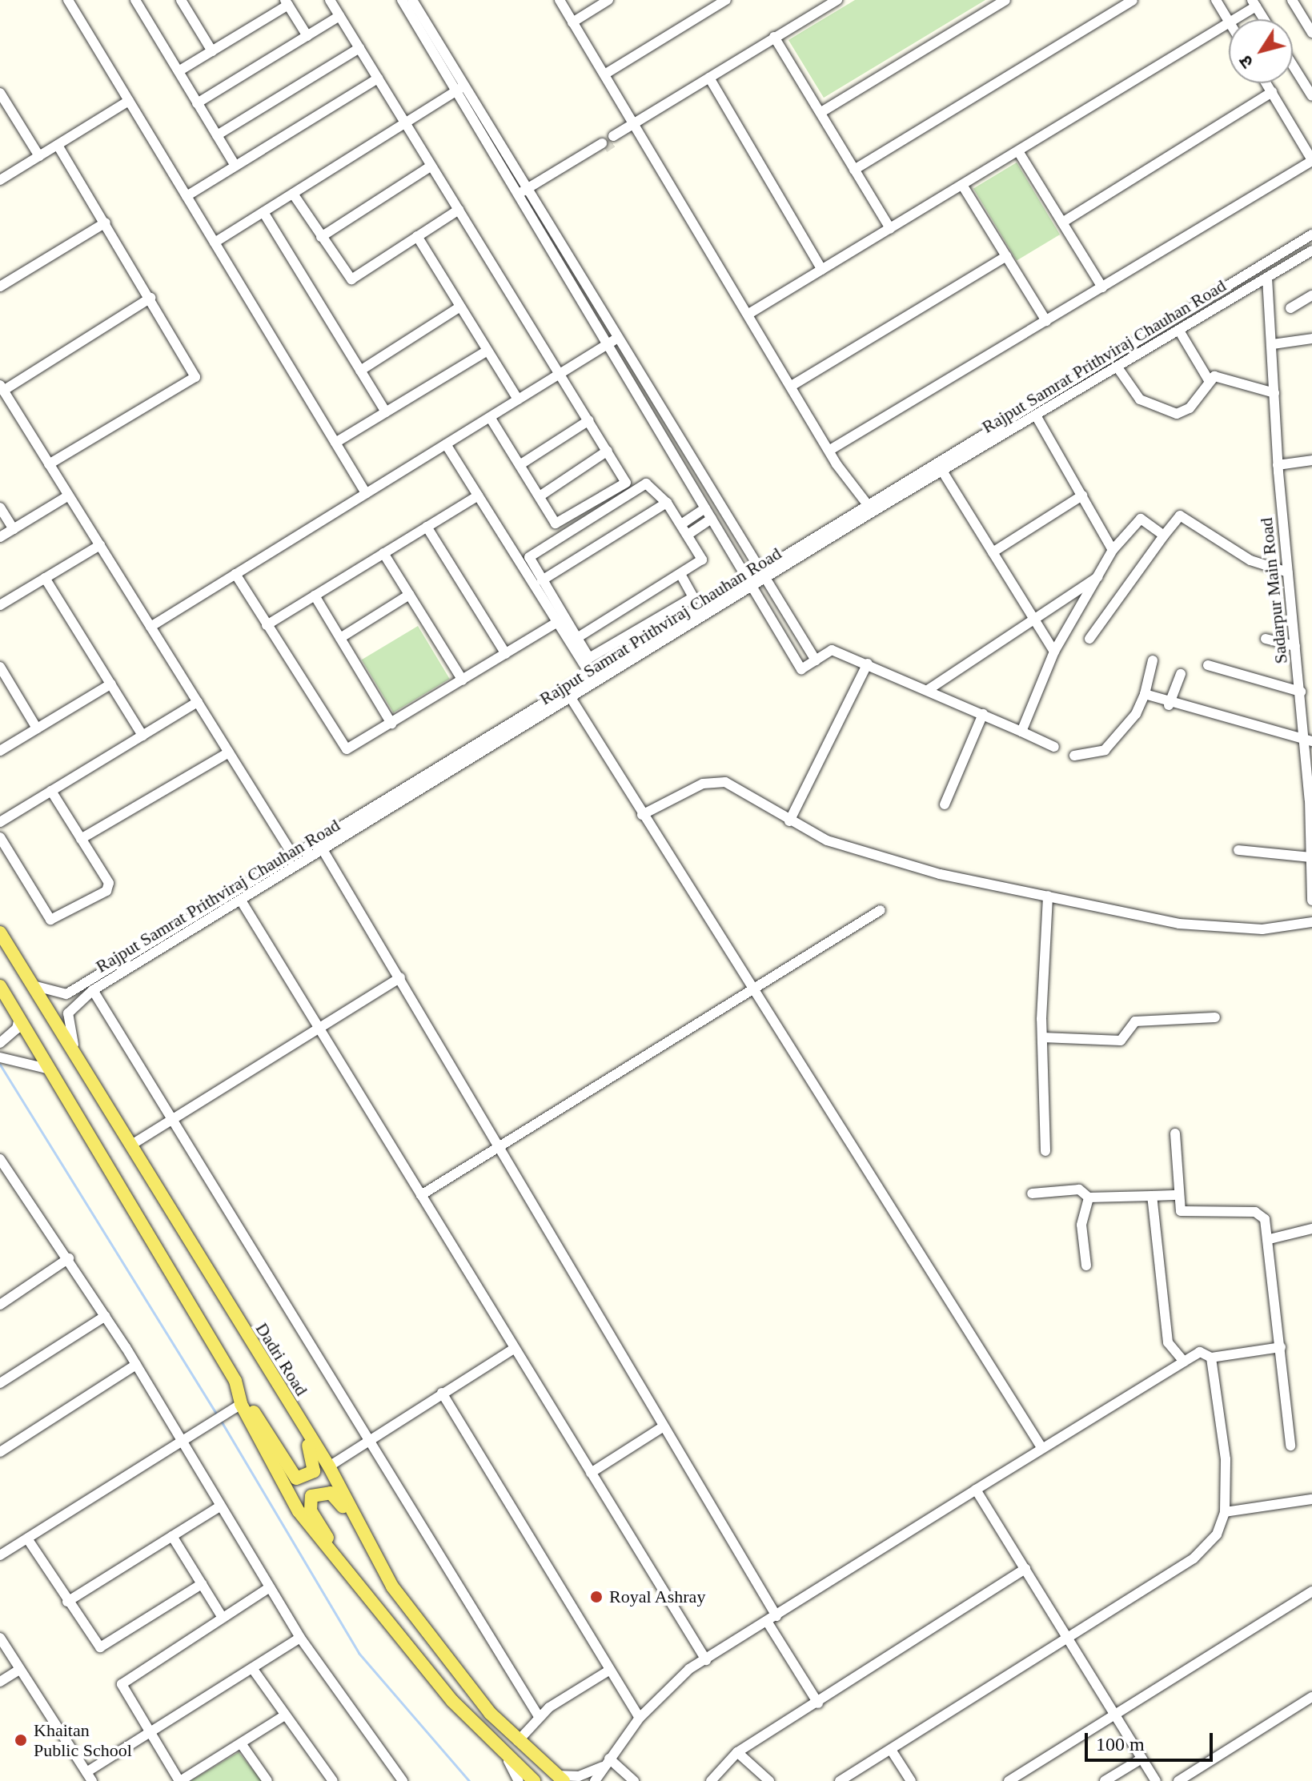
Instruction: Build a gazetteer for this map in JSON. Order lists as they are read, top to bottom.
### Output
{
  "streets": {
    "main road": ["Dadri Road"],
    "street": ["Rajput Samrat Prithviraj Chauhan Road", "Sadarpur Main Road"]
  },
  "crossings": [
    ["Rajput Samrat Prithviraj Chauhan Road", "Sadarpur Main Road"],
    ["Rajput Samrat Prithviraj Chauhan Road", "Dadri Road"]
  ],
  "places": ["Royal Ashray", "Khaitan Public School"],
  "scale_bar": "100 m",
  "north": "bottom left"
}
